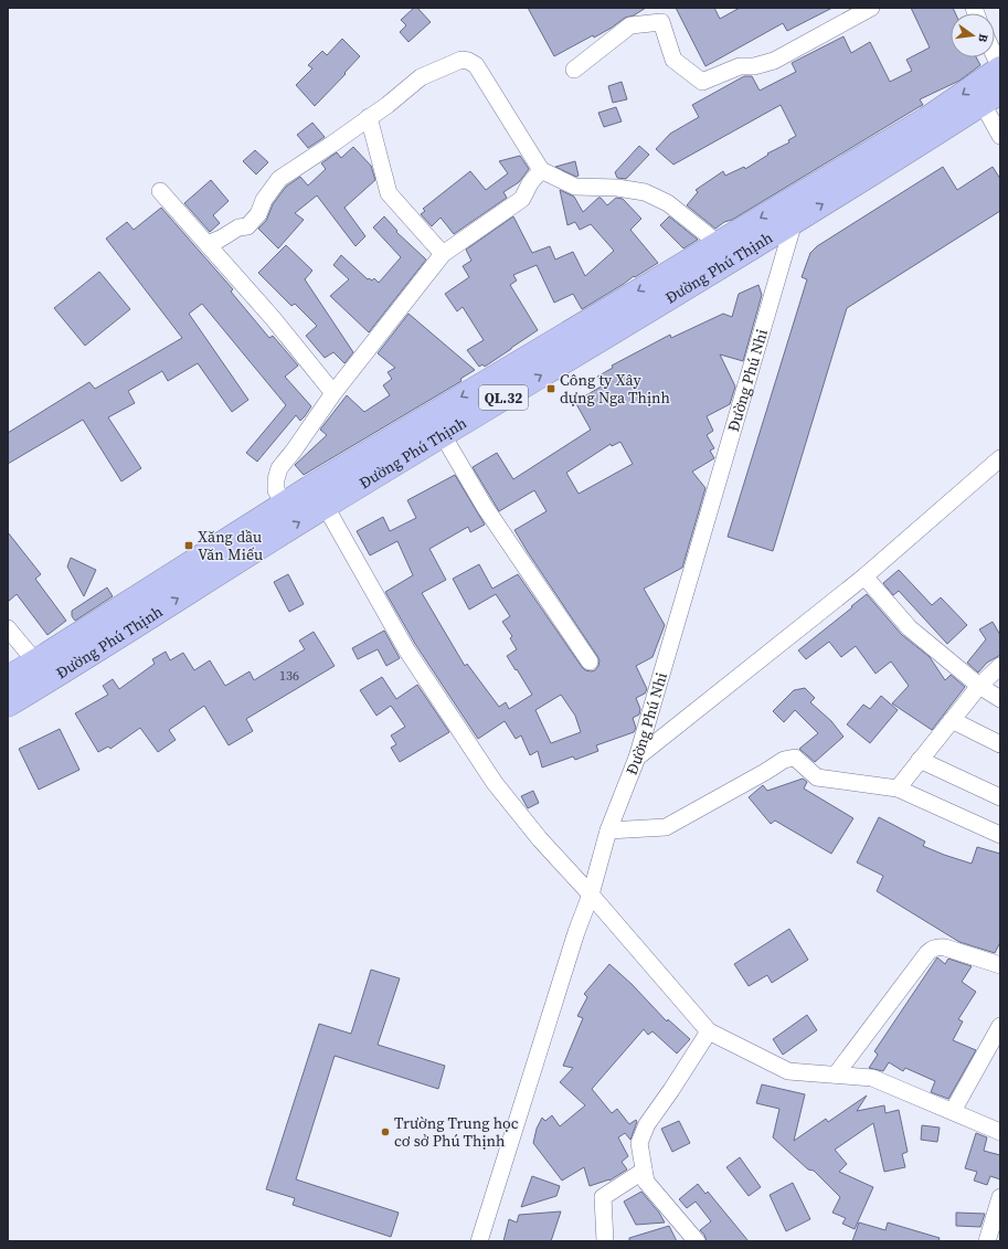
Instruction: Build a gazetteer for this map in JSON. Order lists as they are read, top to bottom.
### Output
{
  "streets": {
    "highway": ["Đường Phú Thịnh", "QL.32"],
    "street": ["Đường Phú Nhi"]
  },
  "crossings": [
    ["Đường Phú Thịnh", "Đường Phú Nhi"]
  ],
  "places": {
    "transit": ["Công ty Xây dựng Nga Thịnh", "Xăng dầu Văn Miếu"],
    "other": ["Trường Trung học cơ sở Phú Thịnh"]
  },
  "house_numbers": ["136"],
  "north": "right"
}
